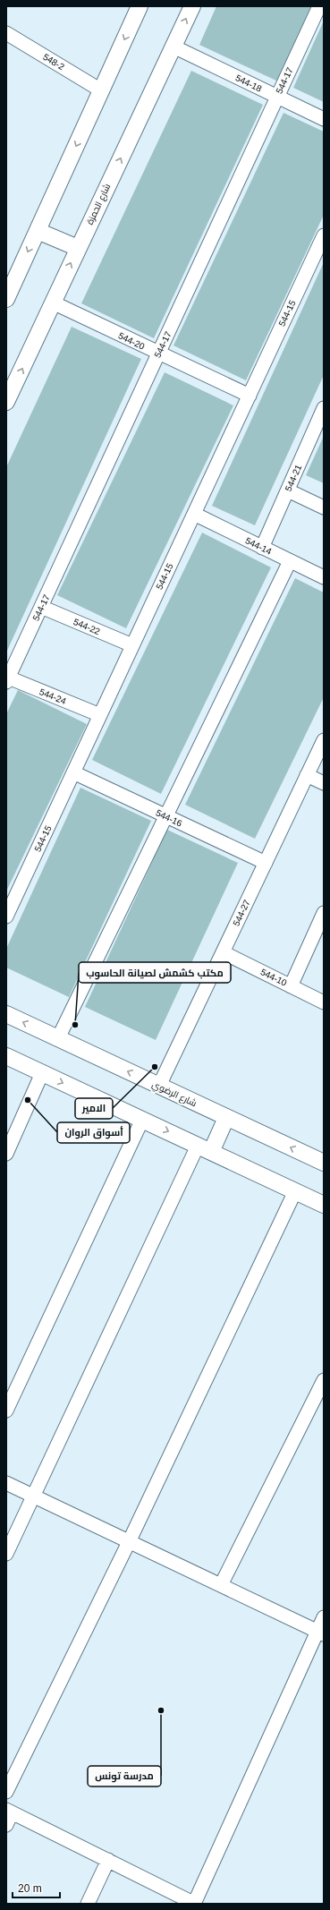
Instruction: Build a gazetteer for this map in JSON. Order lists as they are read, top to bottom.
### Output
{
  "streets": {
    "street": [
      "548-2",
      "544-17",
      "544-18",
      "شارع الحمزة",
      "544-15",
      "544-20",
      "544-21",
      "544-14",
      "544-22",
      "544-24",
      "544-16",
      "544-27",
      "544-10",
      "شارع الرضوي"
    ]
  },
  "crossings": [
    ["544-17", "544-18"],
    ["544-17", "544-20"],
    ["544-17", "544-22"],
    ["544-17", "544-24"],
    ["544-18", "شارع الحمزة"],
    ["شارع الحمزة", "544-20"],
    ["544-15", "544-20"],
    ["544-15", "544-14"],
    ["544-15", "544-22"],
    ["544-15", "544-24"],
    ["544-15", "544-16"],
    ["544-21", "544-14"],
    ["544-16", "544-27"],
    ["544-27", "544-10"],
    ["544-27", "شارع الرضوي"]
  ],
  "places": [
    "مكتب كشمش لصيانة الحاسوب",
    "الامير",
    "أسواق الروان",
    "مدرسة تونس"
  ],
  "scale_bar": "20 m"
}
